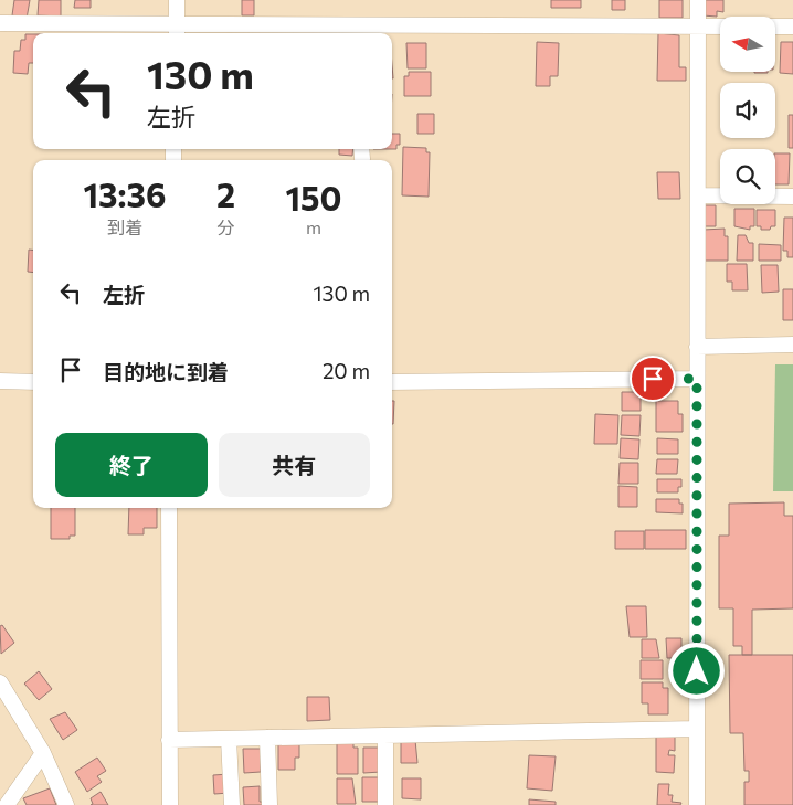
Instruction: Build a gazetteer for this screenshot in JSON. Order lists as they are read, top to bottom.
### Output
{
  "north": "left",
  "page": {
    "turn": ["130 m", "左折"],
    "eta": [
      "13:36",
      "到着",
      "2",
      "分",
      "150",
      "m"
    ],
    "list": [
      {
        "name": "左折",
        "value": "130 m"
      },
      {
        "name": "目的地に到着",
        "value": "20 m"
      }
    ],
    "buttons": ["終了", "共有"]
  }
}
